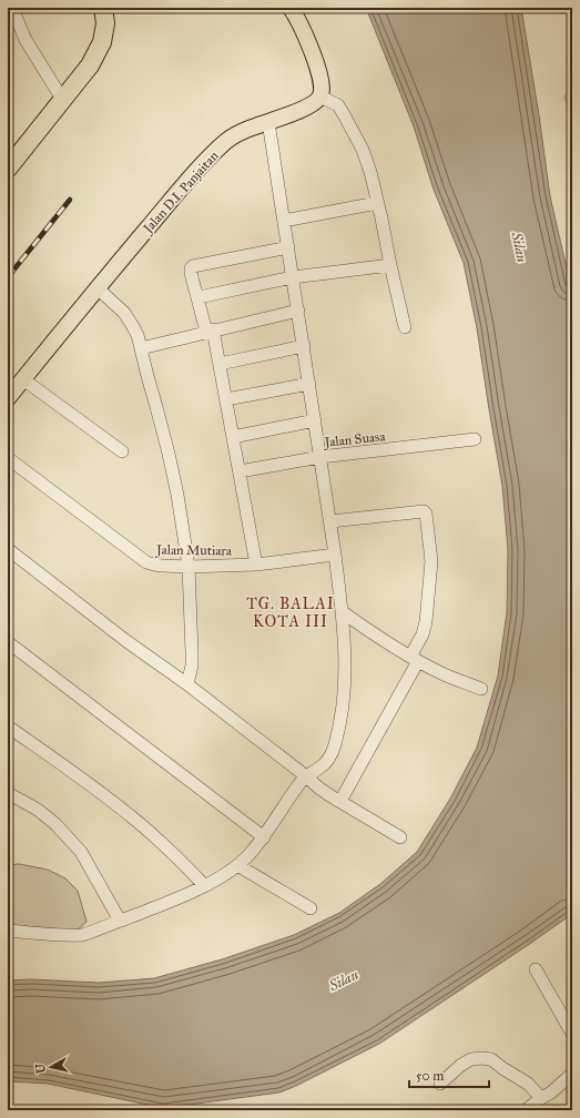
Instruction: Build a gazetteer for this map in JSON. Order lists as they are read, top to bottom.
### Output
{
  "streets": {
    "main road": ["Jalan D.I. Panjaitan"],
    "street": ["Jalan Suasa", "Jalan Mutiara"]
  },
  "districts": ["TG. BALAI KOTA III"],
  "water": ["Silau"],
  "scale_bar": "50 m",
  "north": "left"
}
